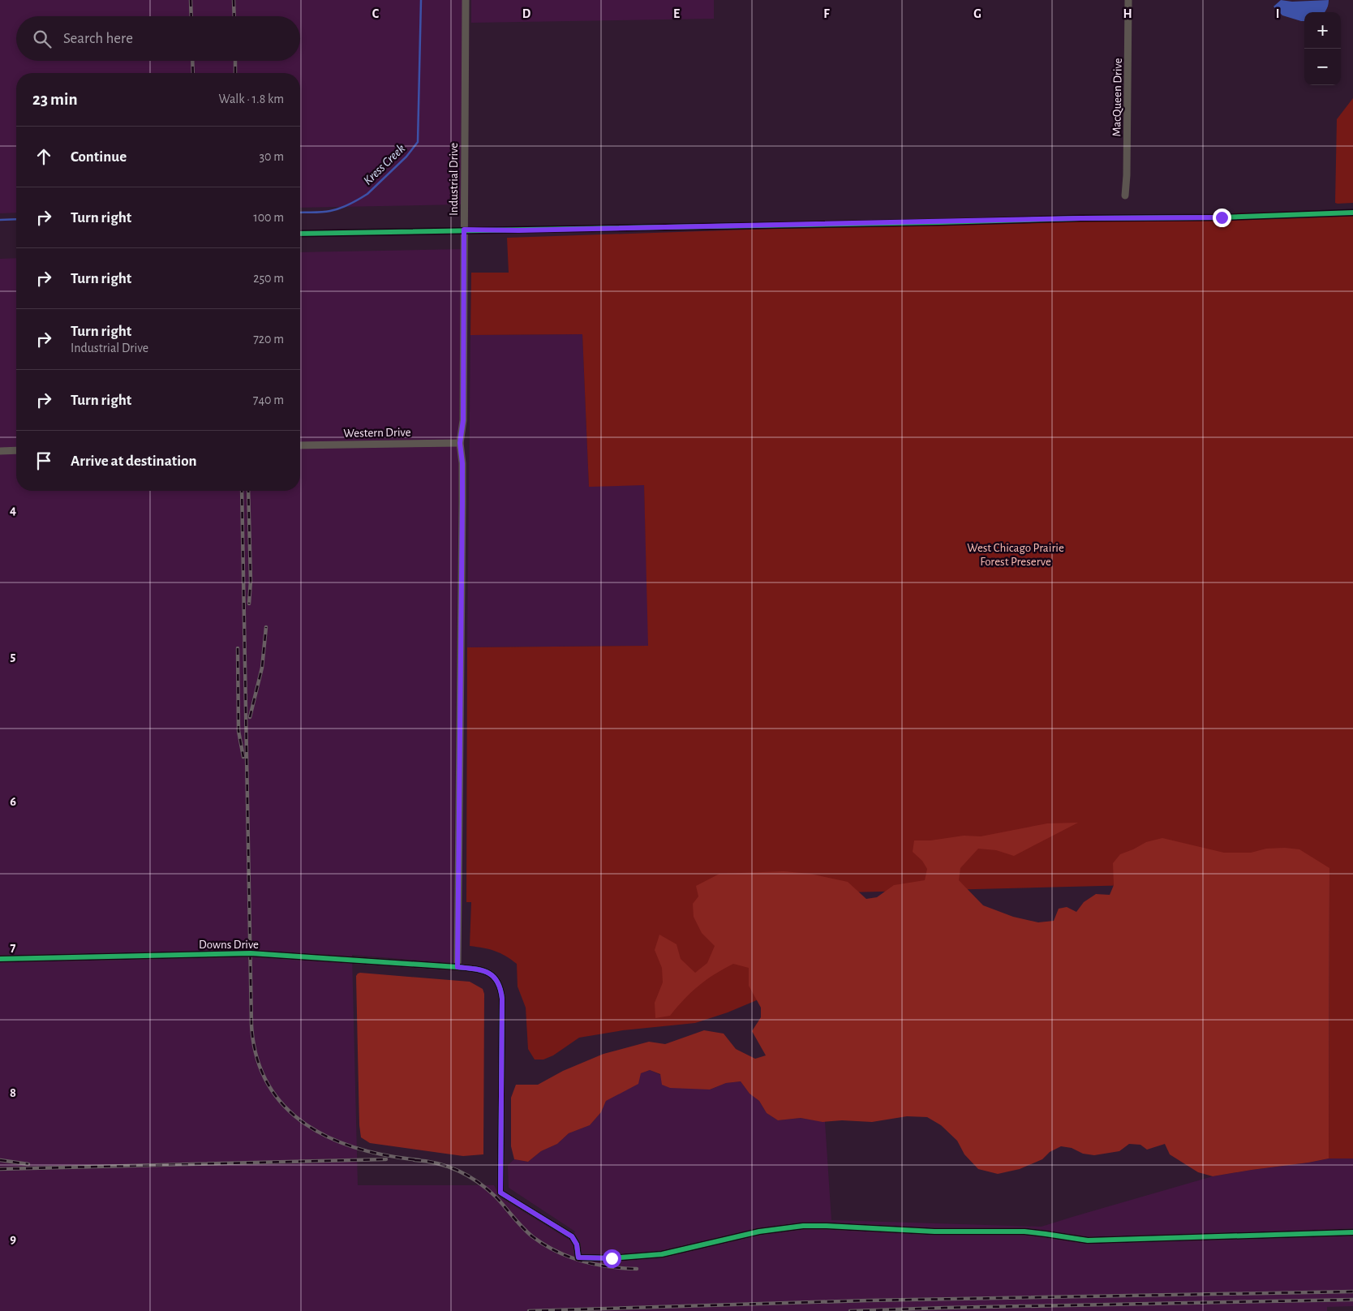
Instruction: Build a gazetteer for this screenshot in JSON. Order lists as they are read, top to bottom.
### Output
{
  "streets": {
    "street": [
      "MacQueen Drive",
      "Industrial Drive",
      "Western Drive",
      "Downs Drive"
    ]
  },
  "crossings": [
    ["Industrial Drive", "Western Drive"],
    ["Industrial Drive", "Downs Drive"]
  ],
  "water": ["Kress Creek"],
  "parks": ["West Chicago Prairie Forest Preserve"],
  "page": {
    "map_buttons": ["+", "−"],
    "search": "Search here",
    "heading": ["23 min", "Walk · 1.8 km"],
    "list": [
      ["Continue", "30 m"],
      ["Turn right", "100 m"],
      ["Turn right", "250 m"],
      ["Turn right", "Industrial Drive", "720 m"],
      ["Turn right", "740 m"],
      "Arrive at destination"
    ]
  },
  "grid": {
    "columns": [
      "C",
      "D",
      "E",
      "F",
      "G",
      "H",
      "I"
    ],
    "rows": [
      "4",
      "5",
      "6",
      "7",
      "8",
      "9"
    ]
  }
}
